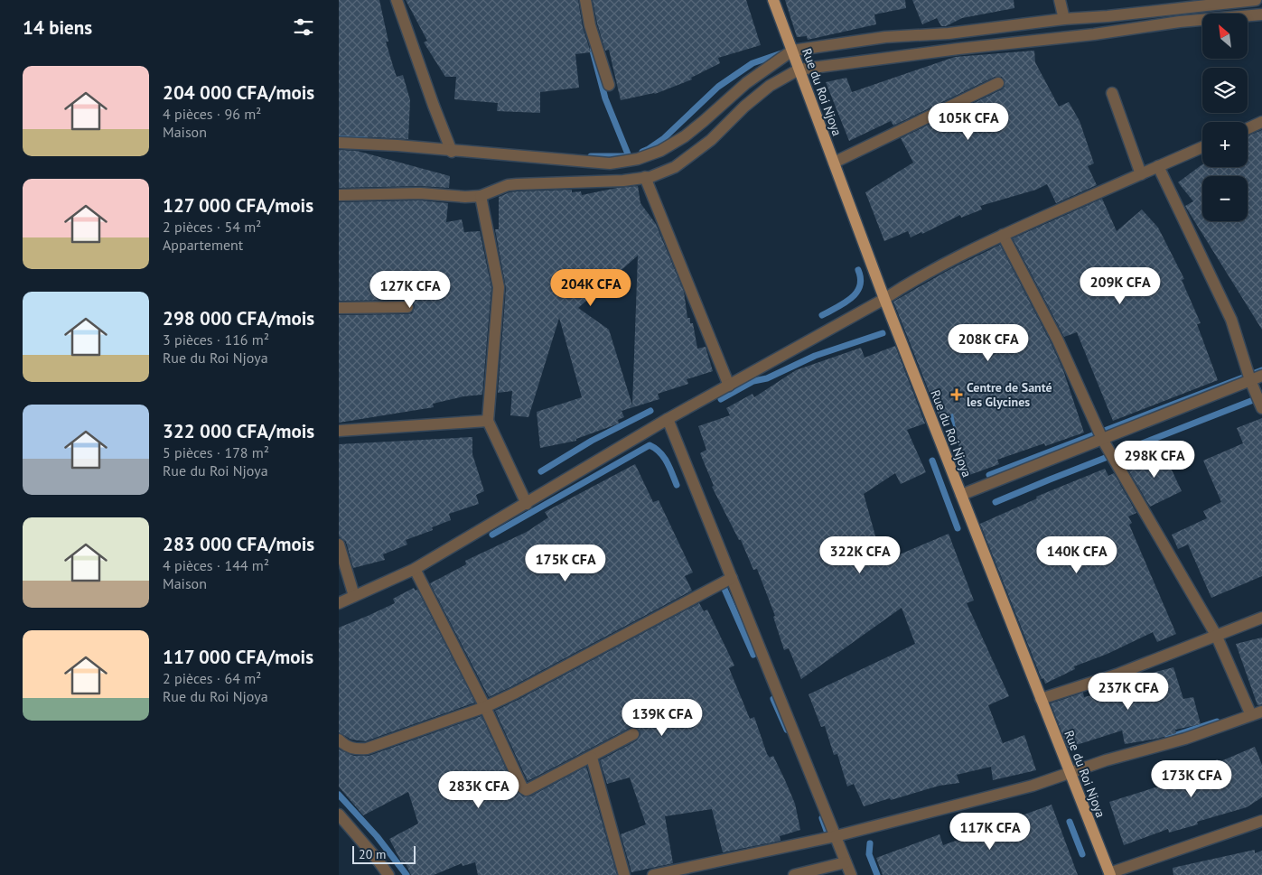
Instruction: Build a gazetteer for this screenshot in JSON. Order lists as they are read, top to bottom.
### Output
{
  "streets": {
    "main road": ["Rue du Roi Njoya"]
  },
  "places": {
    "health": ["Centre de Santé les Glycines"]
  },
  "scale_bar": "20 m",
  "north": "top left",
  "page": {
    "heading": "14 biens",
    "map_buttons": ["+", "−"],
    "list": [
      {
        "name": "204 000 CFA/mois",
        "note": "4 pièces · 96 m² · Maison"
      },
      {
        "name": "127 000 CFA/mois",
        "note": "2 pièces · 54 m² · Appartement"
      },
      {
        "name": "298 000 CFA/mois",
        "note": "3 pièces · 116 m² · Rue du Roi Njoya"
      },
      {
        "name": "322 000 CFA/mois",
        "note": "5 pièces · 178 m² · Rue du Roi Njoya"
      },
      {
        "name": "283 000 CFA/mois",
        "note": "4 pièces · 144 m² · Maison"
      },
      {
        "name": "117 000 CFA/mois",
        "note": "2 pièces · 64 m² · Rue du Roi Njoya"
      }
    ],
    "price": [
      "105K CFA",
      "209K CFA",
      "204K CFA",
      "127K CFA",
      "208K CFA",
      "298K CFA",
      "322K CFA",
      "140K CFA",
      "175K CFA",
      "237K CFA",
      "139K CFA",
      "173K CFA",
      "283K CFA",
      "117K CFA"
    ],
    "scale": "20 m"
  }
}
